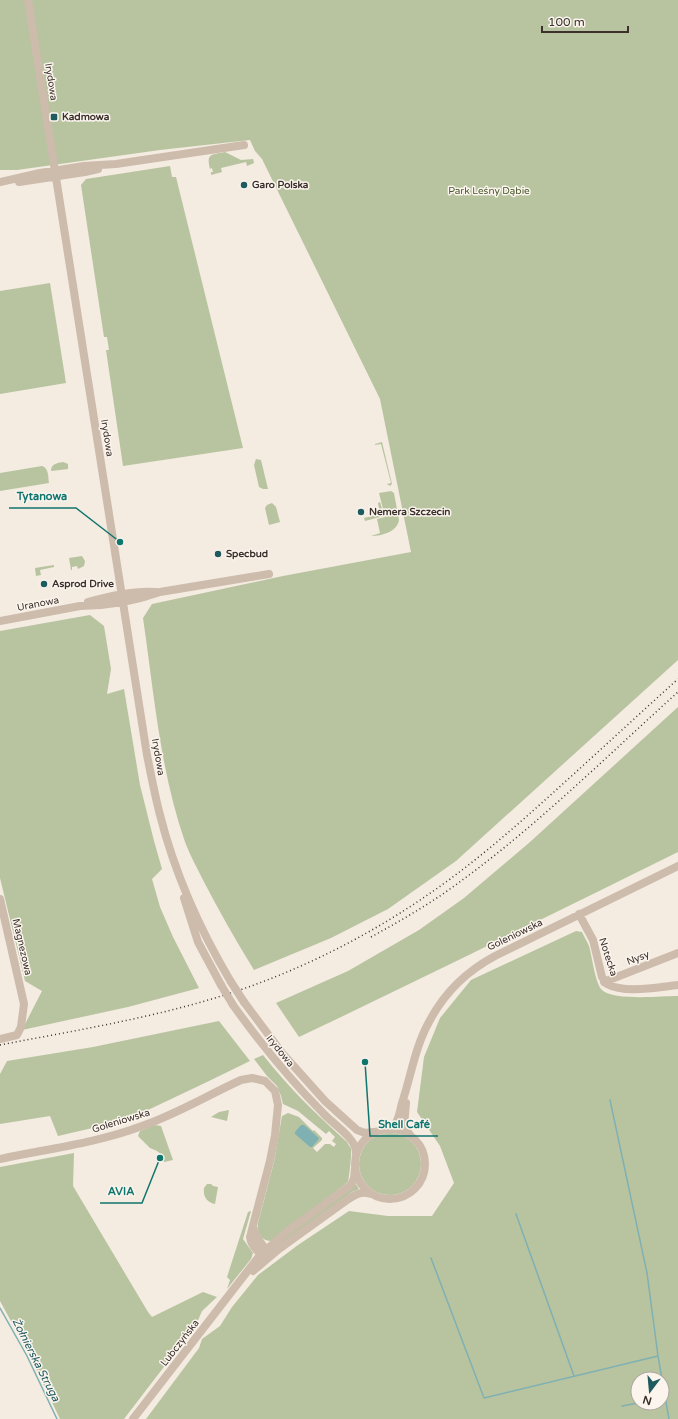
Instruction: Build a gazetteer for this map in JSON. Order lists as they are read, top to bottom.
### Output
{
  "streets": {
    "street": [
      "Irydowa",
      "Uranowa",
      "Goleniowska",
      "Magnezowa",
      "Notecka",
      "Nysy",
      "Lubczyńska"
    ]
  },
  "crossings": [
    ["Irydowa", "Uranowa"],
    ["Irydowa", "Goleniowska"],
    ["Irydowa", "Lubczyńska"],
    ["Goleniowska", "Notecka"],
    ["Goleniowska", "Lubczyńska"],
    ["Notecka", "Nysy"]
  ],
  "water": ["Żołnierska Struga"],
  "parks": ["Park Leśny Dąbie"],
  "places": {
    "transit": ["Kadmowa"],
    "other": [
      "Garo Polska",
      "Nemera Szczecin",
      "Tytanowa",
      "Specbud",
      "Asprod Drive",
      "Shell Café",
      "AVIA"
    ]
  },
  "scale_bar": "100 m",
  "north": "bottom"
}
